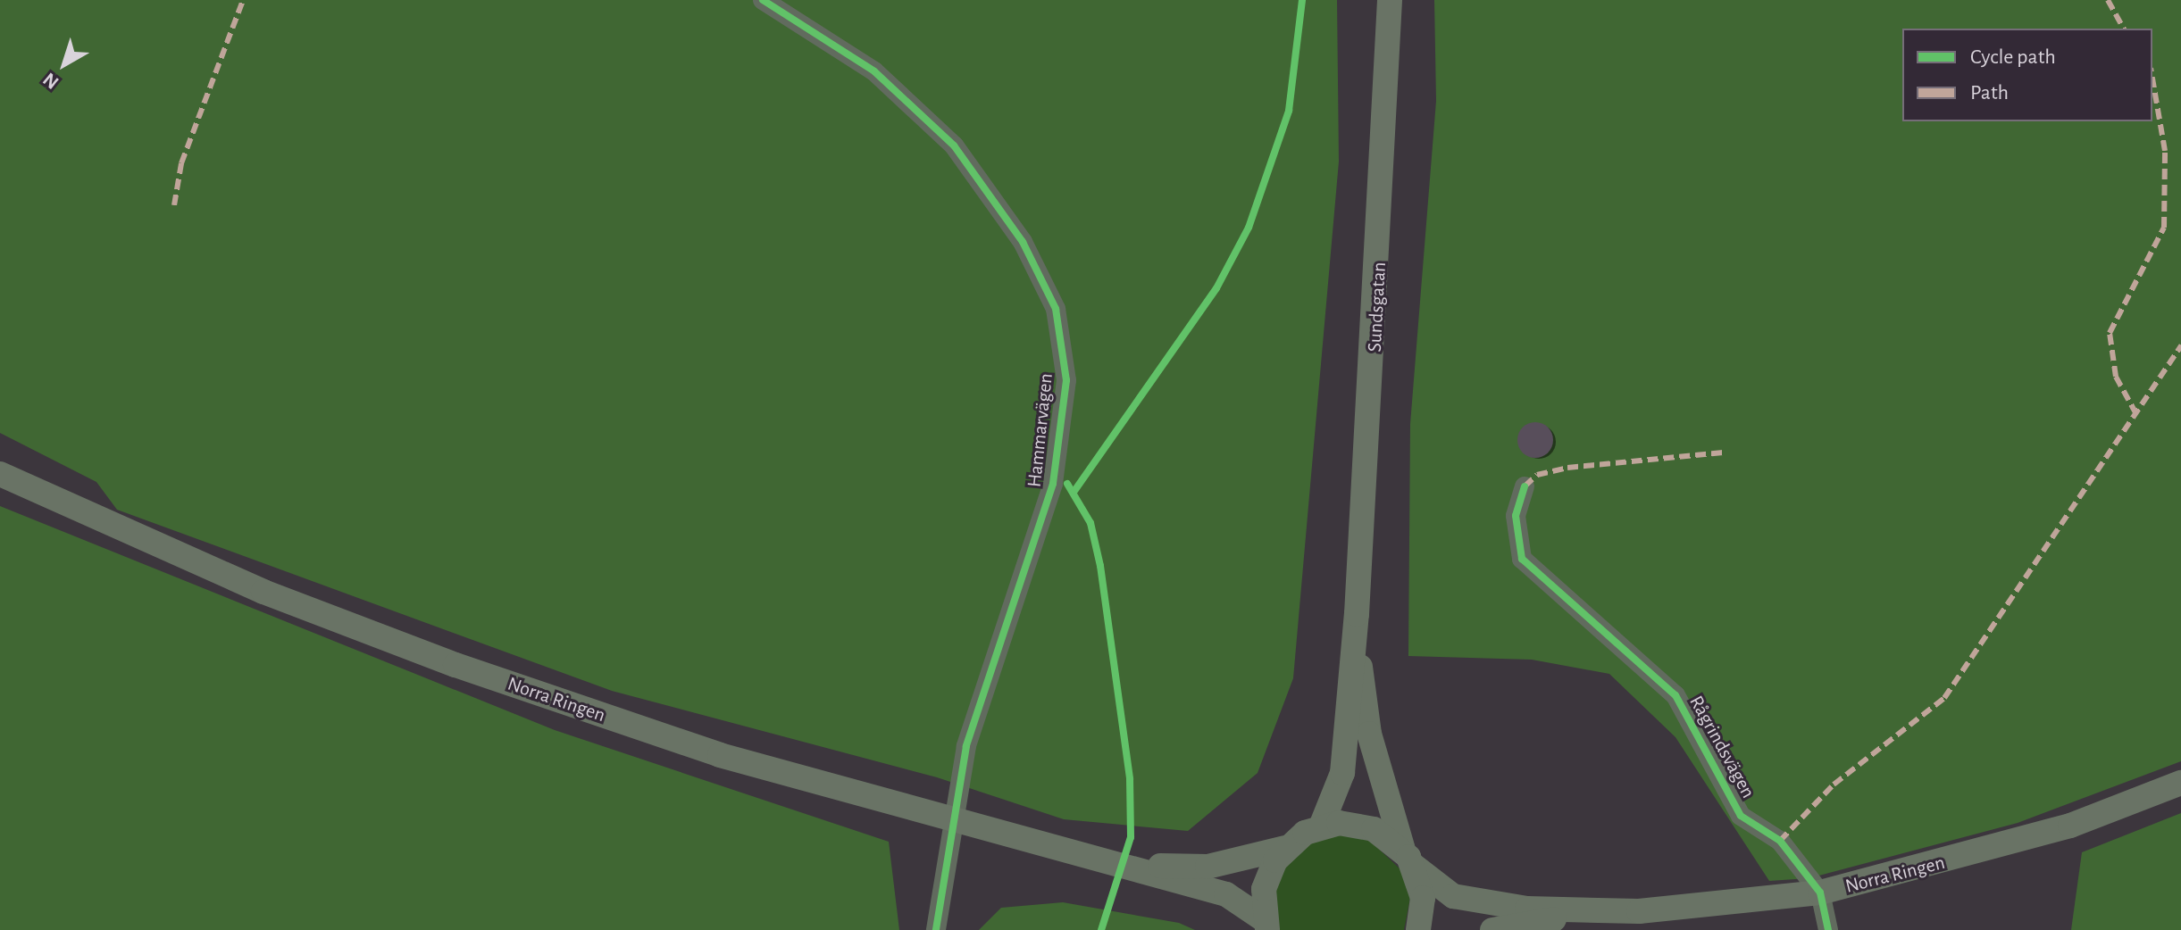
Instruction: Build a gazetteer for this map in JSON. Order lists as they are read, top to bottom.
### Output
{
  "streets": {
    "main road": ["Sundsgatan", "Norra Ringen"],
    "street": ["Hammarvägen", "Rågrindsvägen"]
  },
  "crossings": [
    ["Sundsgatan", "Norra Ringen"],
    ["Hammarvägen", "Norra Ringen"],
    ["Norra Ringen", "Rågrindsvägen"]
  ],
  "legend": ["Cycle path", "Path"],
  "north": "bottom left"
}
